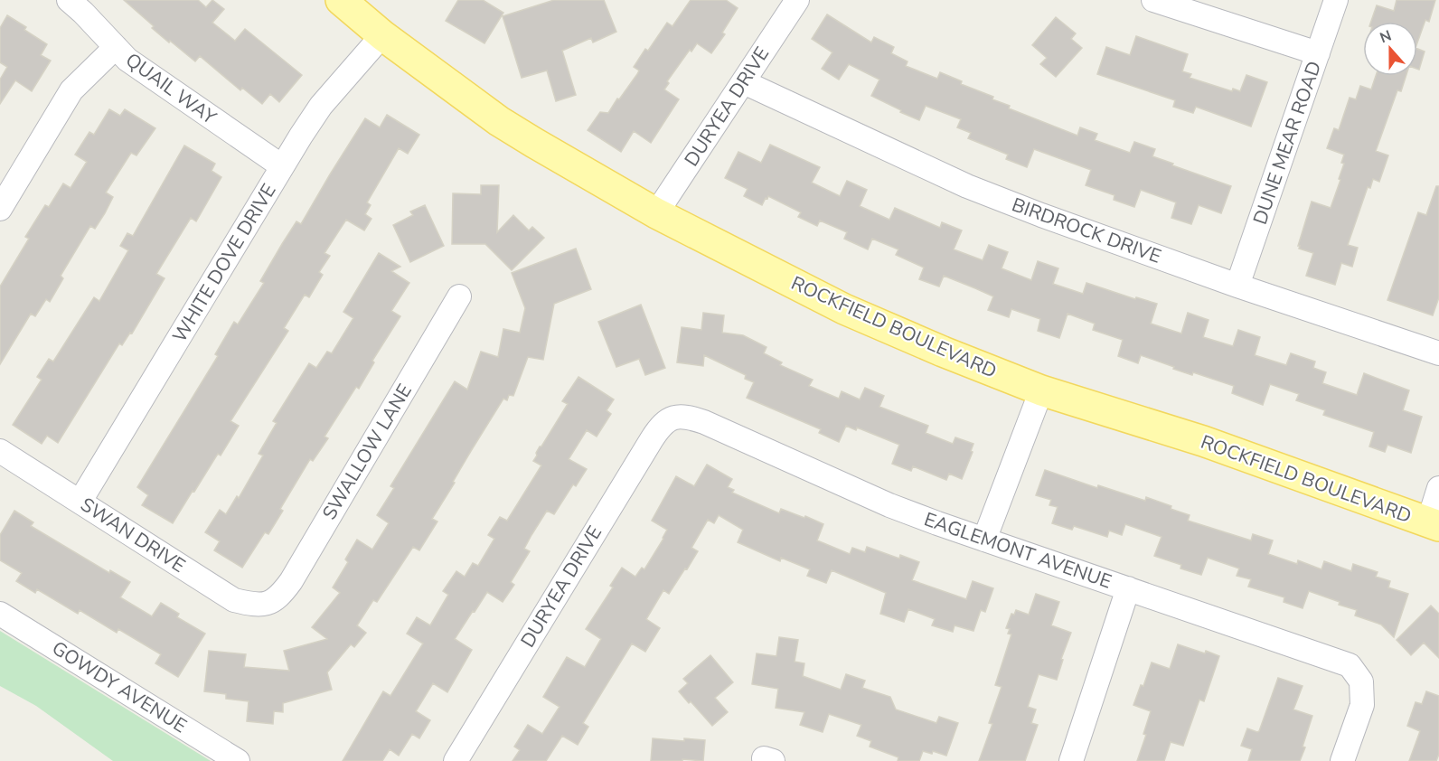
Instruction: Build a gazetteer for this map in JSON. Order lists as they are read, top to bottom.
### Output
{
  "streets": {
    "main road": ["ROCKFIELD BOULEVARD"],
    "street": [
      "QUAIL WAY",
      "DURYEA DRIVE",
      "DUNE MEAR ROAD",
      "BIRDROCK DRIVE",
      "WHITE DOVE DRIVE",
      "SWALLOW LANE",
      "SWAN DRIVE",
      "EAGLEMONT AVENUE",
      "GOWDY AVENUE"
    ]
  },
  "crossings": [
    ["QUAIL WAY", "WHITE DOVE DRIVE"],
    ["DURYEA DRIVE", "BIRDROCK DRIVE"],
    ["DURYEA DRIVE", "ROCKFIELD BOULEVARD"],
    ["DURYEA DRIVE", "EAGLEMONT AVENUE"],
    ["DUNE MEAR ROAD", "BIRDROCK DRIVE"],
    ["WHITE DOVE DRIVE", "ROCKFIELD BOULEVARD"],
    ["WHITE DOVE DRIVE", "SWAN DRIVE"],
    ["SWALLOW LANE", "SWAN DRIVE"]
  ],
  "north": "top"
}
